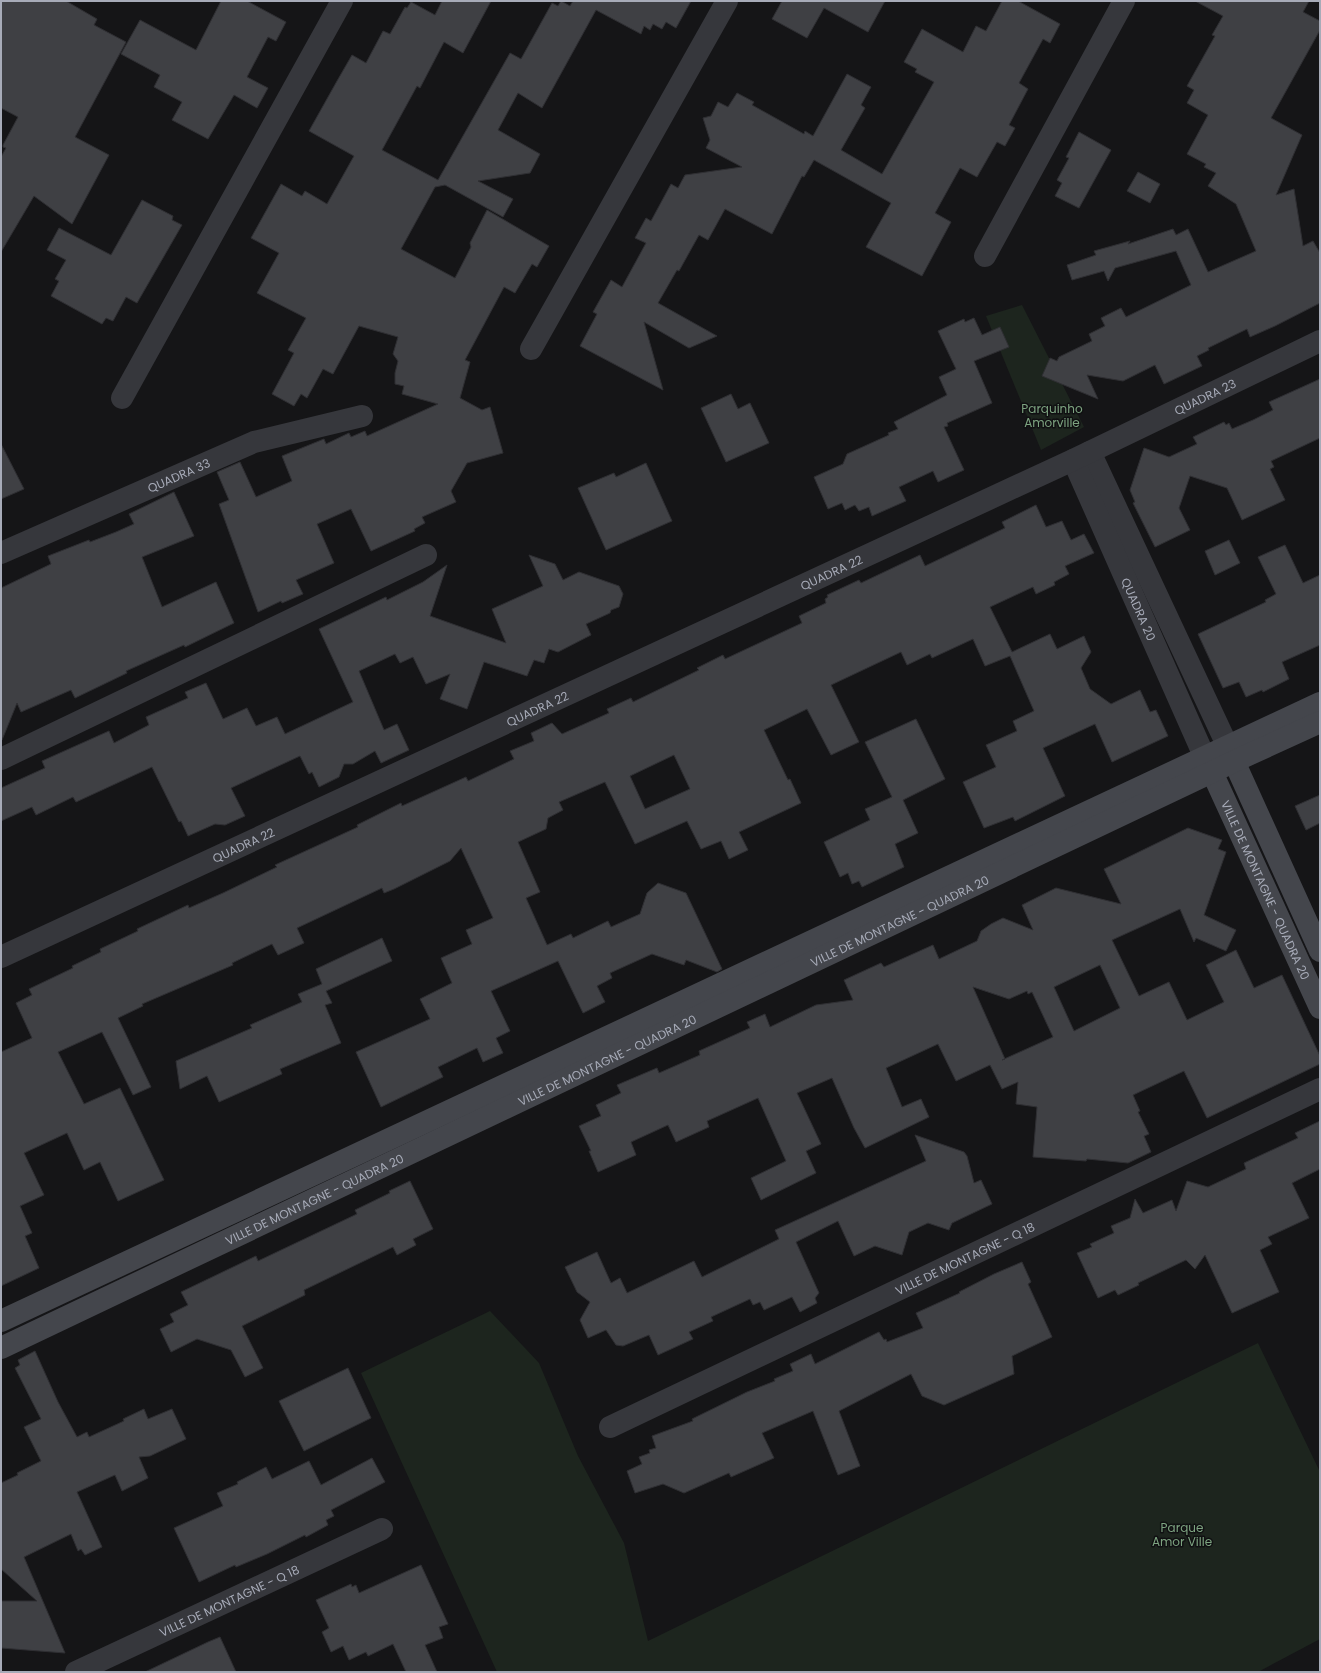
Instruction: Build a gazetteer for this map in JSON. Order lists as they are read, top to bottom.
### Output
{
  "streets": {
    "street": [
      "QUADRA 23",
      "QUADRA 33",
      "QUADRA 22",
      "QUADRA 20",
      "VILLE DE MONTAGNE - QUADRA 20",
      "VILLE DE MONTAGNE - Q 18"
    ]
  },
  "crossings": [
    ["QUADRA 23", "QUADRA 22"],
    ["QUADRA 23", "QUADRA 20"],
    ["QUADRA 22", "QUADRA 20"],
    ["QUADRA 20", "VILLE DE MONTAGNE - QUADRA 20"]
  ],
  "parks": ["Parquinho Amorville", "Parque Amor Ville"]
}
